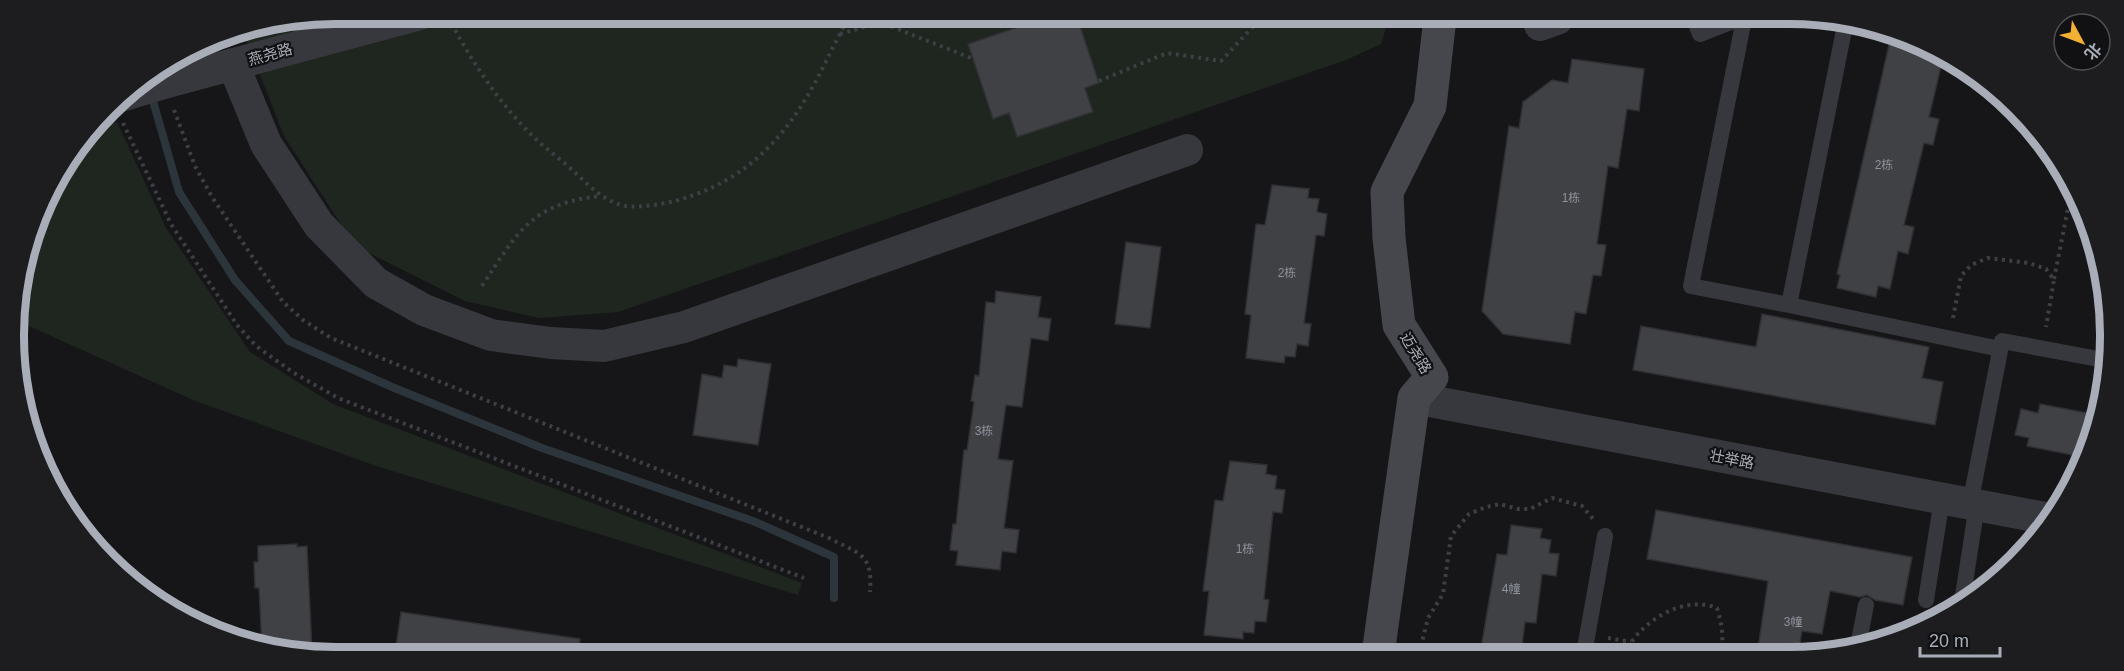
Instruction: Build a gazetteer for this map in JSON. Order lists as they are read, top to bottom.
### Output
{
  "streets": {
    "street": ["燕尧路", "迈尧路", "壮举路"]
  },
  "crossings": [
    ["迈尧路", "壮举路"]
  ],
  "house_numbers": [
    "2栋",
    "1栋",
    "2栋",
    "3栋",
    "1栋",
    "4幢",
    "3幢"
  ],
  "scale_bar": "20 m",
  "north": "bottom right"
}
